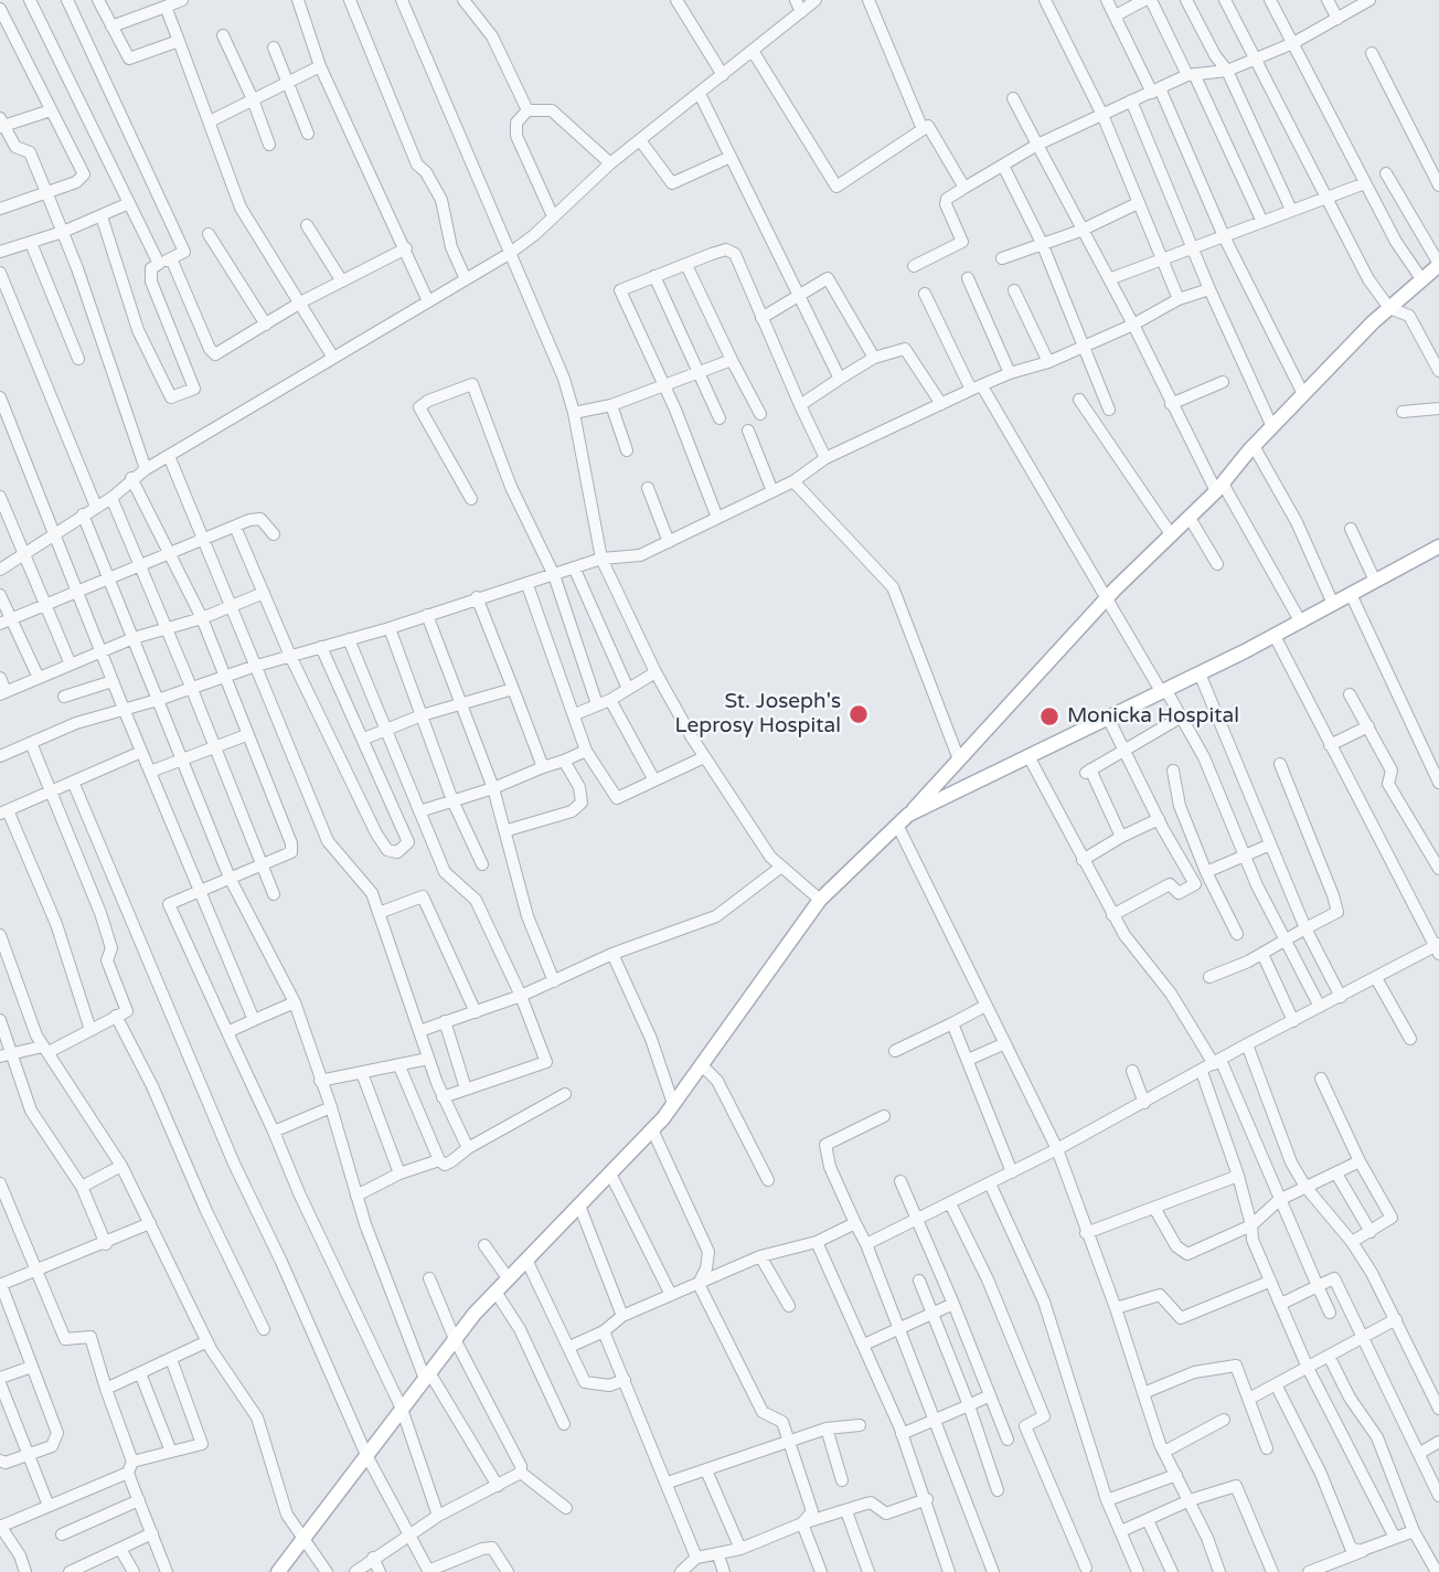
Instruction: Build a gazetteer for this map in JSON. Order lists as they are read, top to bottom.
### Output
{
  "places": ["St. Joseph's Leprosy Hospital", "Monicka Hospital"]
}
